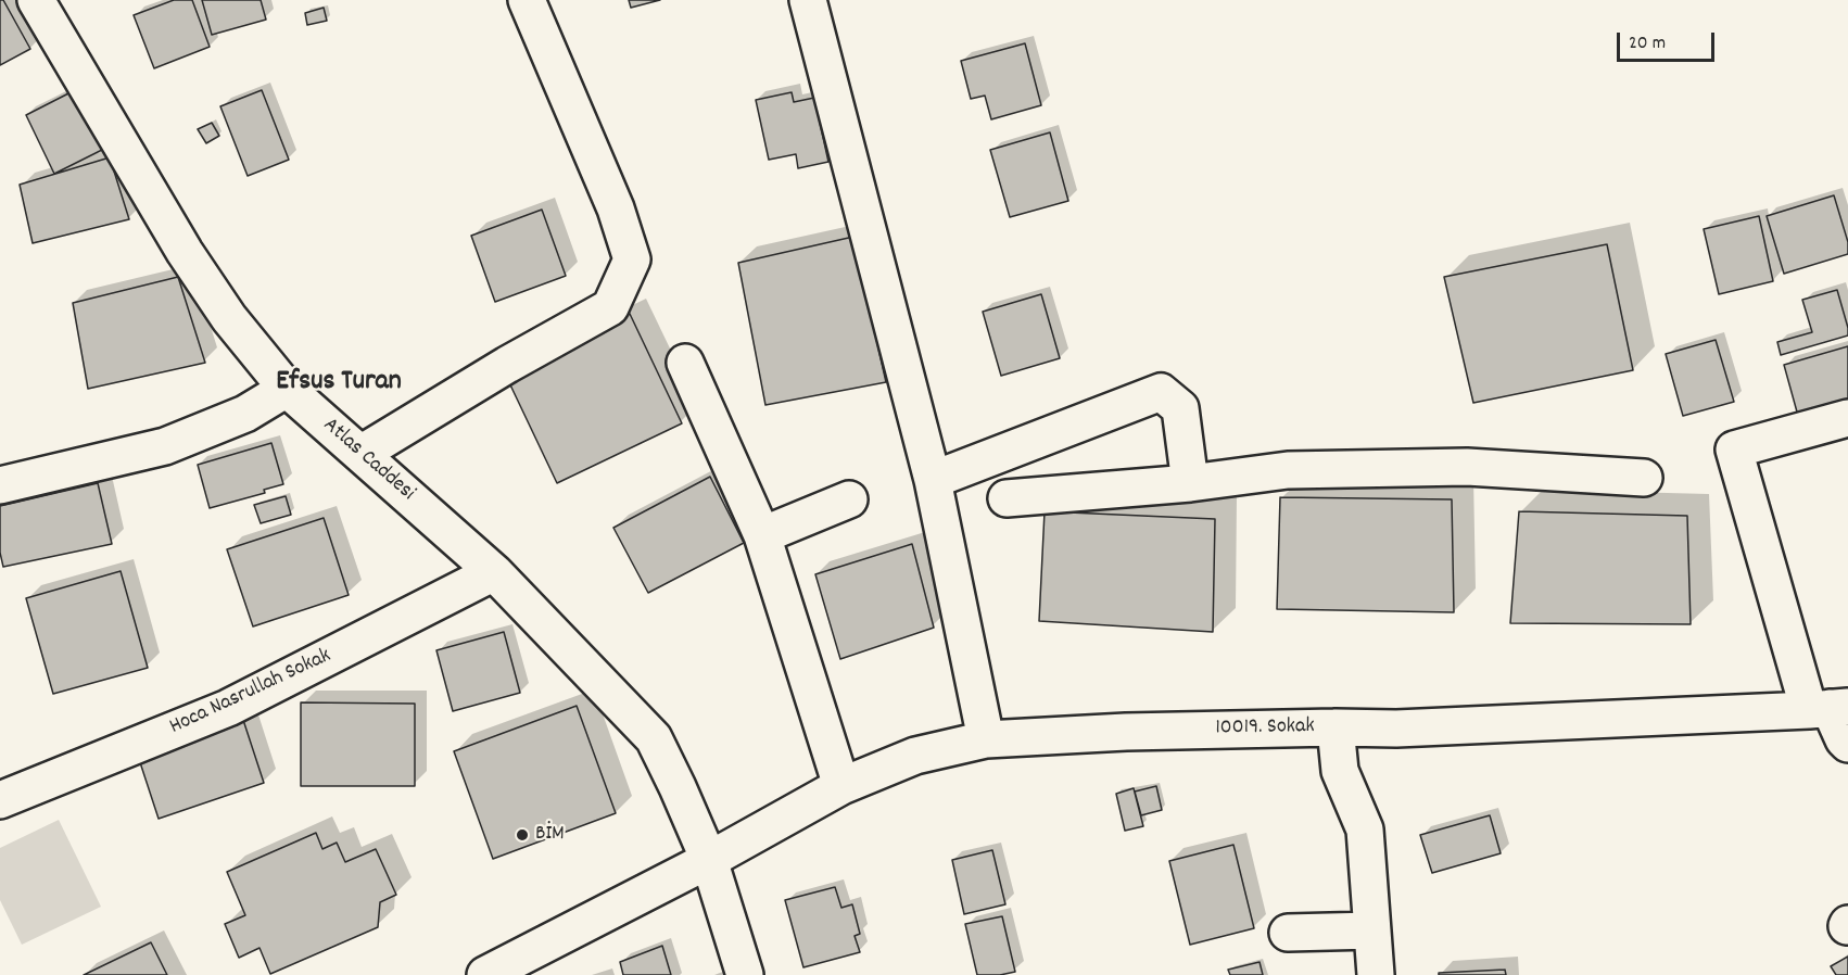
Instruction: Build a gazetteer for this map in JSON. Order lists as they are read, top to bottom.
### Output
{
  "streets": {
    "street": ["Atlas Caddesi", "Hoca Nasrullah Sokak", "10019. Sokak"]
  },
  "crossings": [
    ["Atlas Caddesi", "Hoca Nasrullah Sokak"],
    ["Atlas Caddesi", "10019. Sokak"]
  ],
  "districts": ["Efsus Turan"],
  "places": ["BİM"],
  "scale_bar": "20 m"
}
